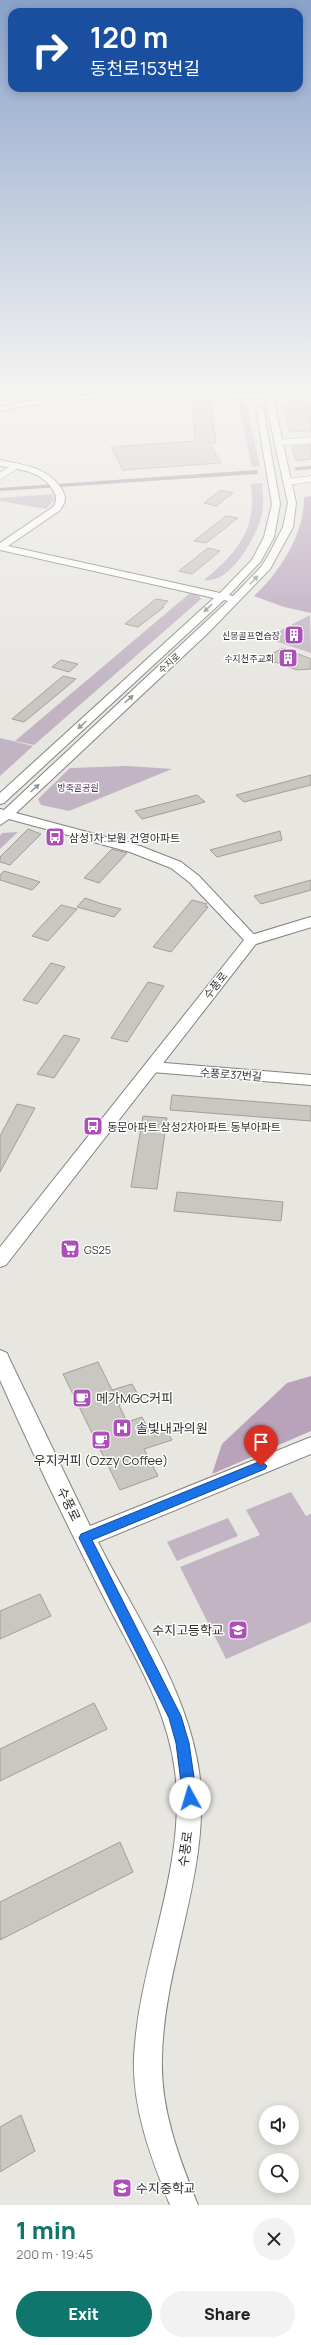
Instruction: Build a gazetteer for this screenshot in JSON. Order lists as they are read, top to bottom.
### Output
{
  "streets": {
    "main road": ["수지로", "수풍로"],
    "street": ["수풍로37번길"]
  },
  "crossings": [
    ["수풍로", "수풍로37번길"]
  ],
  "parks": ["방죽골공원"],
  "places": {
    "building": ["신봉골프연습장", "수지천주교회"],
    "bus stop": ["삼성1차.보원.건영아파트", "동문아파트.삼성2차아파트.동부아파트"],
    "supermarket": ["GS25"],
    "cafe": ["메가MGC커피", "우지커피 (Ozzy Coffee)"],
    "hospital": ["솔빛내과의원"],
    "school or university": ["수지고등학교", "수지중학교"]
  },
  "page": {
    "turn": ["120 m", "동천로153번길"],
    "heading": ["1 min", "200 m · 19:45"],
    "buttons": ["Exit", "Share"]
  }
}
